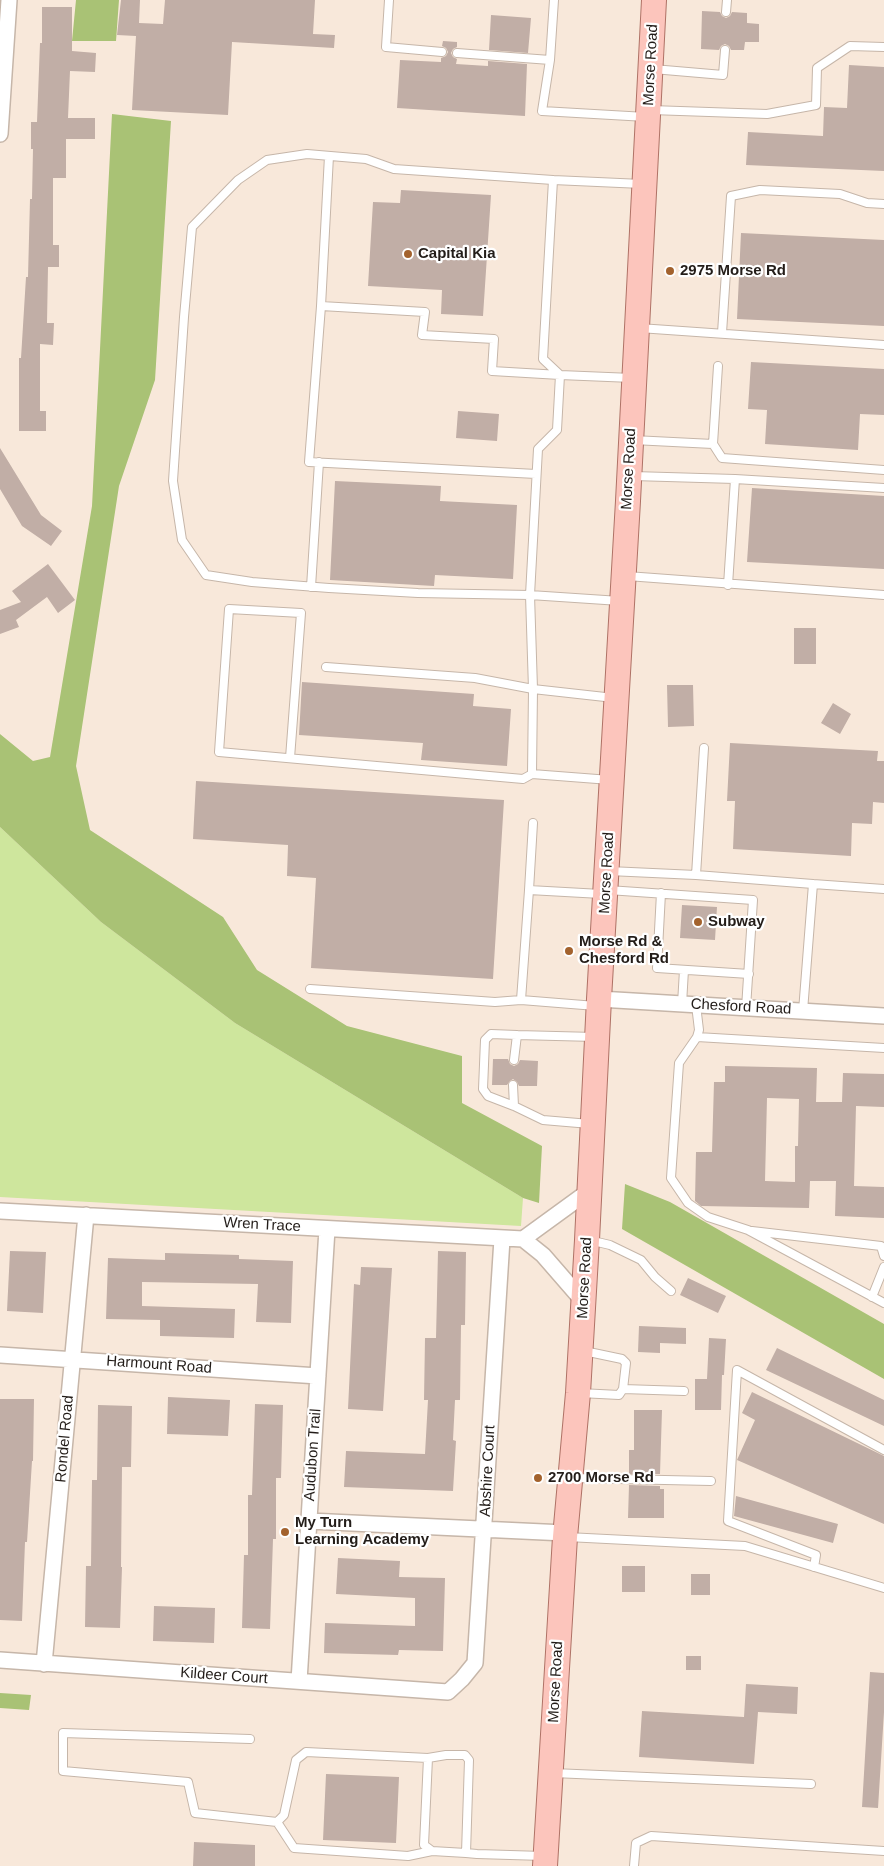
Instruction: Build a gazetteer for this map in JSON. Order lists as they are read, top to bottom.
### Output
{
  "streets": {
    "main road": ["Morse Road"],
    "street": [
      "Chesford Road",
      "Wren Trace",
      "Harmount Road",
      "Rondel Road",
      "Audubon Trail",
      "Abshire Court",
      "Kildeer Court"
    ]
  },
  "crossings": [
    ["Morse Road", "Chesford Road"],
    ["Wren Trace", "Rondel Road"],
    ["Wren Trace", "Audubon Trail"],
    ["Wren Trace", "Abshire Court"],
    ["Harmount Road", "Rondel Road"],
    ["Harmount Road", "Audubon Trail"],
    ["Rondel Road", "Kildeer Court"],
    ["Audubon Trail", "Kildeer Court"],
    ["Abshire Court", "Kildeer Court"]
  ],
  "places": [
    "Capital Kia",
    "2975 Morse Rd",
    "Subway",
    "Morse Rd & Chesford Rd",
    "2700 Morse Rd",
    "My Turn Learning Academy"
  ]
}
